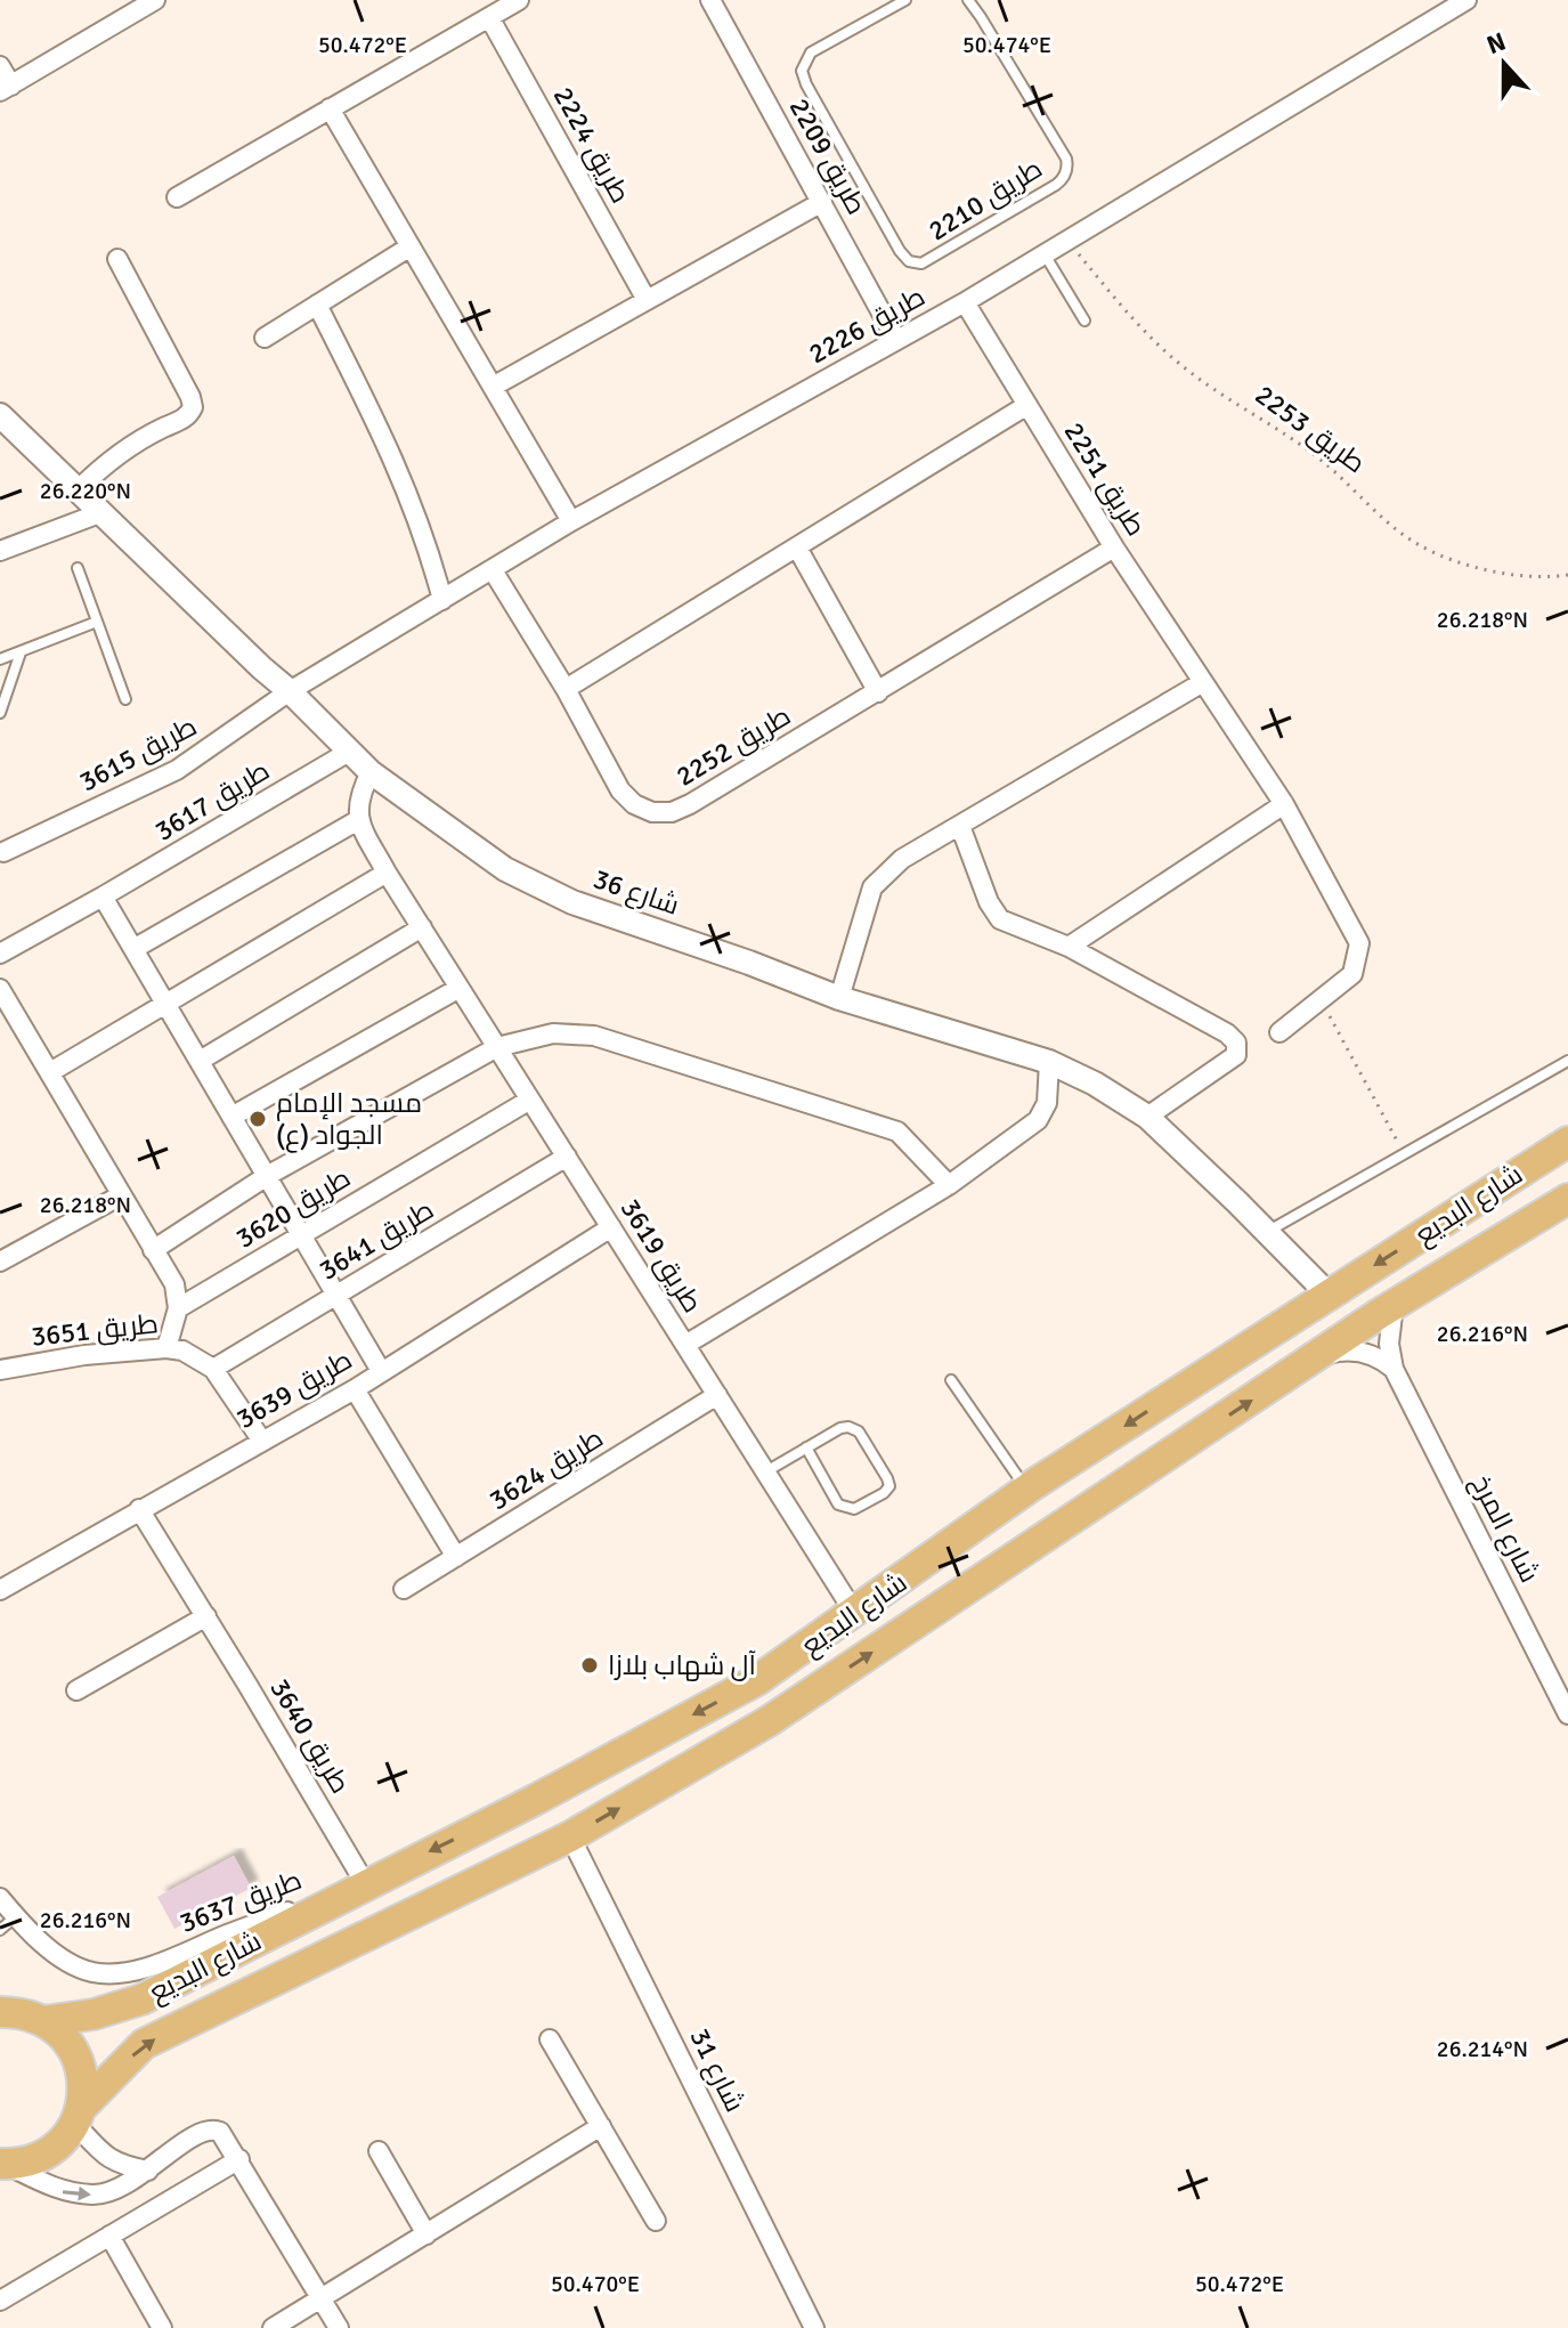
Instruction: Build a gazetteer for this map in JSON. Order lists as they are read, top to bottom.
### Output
{
  "streets": {
    "main road": ["شارع البديع"],
    "street": [
      "طريق 2224",
      "طريق 2209",
      "طريق 2226",
      "طريق 2251",
      "طريق 2252",
      "طريق 3615",
      "طريق 3617",
      "شارع 36",
      "طريق 3620",
      "طريق 3641",
      "طريق 3619",
      "طريق 3651",
      "طريق 3639",
      "طريق 3624",
      "شارع المرخ",
      "طريق 3640",
      "طريق 3637",
      "شارع 31"
    ],
    "lane": ["طريق 2210"],
    "path": ["طريق 2253"]
  },
  "crossings": [
    ["طريق 2209", "طريق 2226"],
    ["طريق 2226", "طريق 2253"],
    ["طريق 2226", "طريق 2251"],
    ["طريق 2226", "طريق 2252"],
    ["طريق 2226", "طريق 3615"],
    ["طريق 2226", "شارع 36"],
    ["طريق 2251", "طريق 2252"],
    ["طريق 3615", "شارع 36"],
    ["طريق 3617", "شارع 36"],
    ["شارع 36", "شارع البديع"],
    ["شارع البديع", "طريق 3619"],
    ["شارع البديع", "شارع المرخ"],
    ["شارع البديع", "طريق 3640"],
    ["شارع البديع", "طريق 3637"],
    ["شارع البديع", "شارع 31"],
    ["طريق 3620", "طريق 3619"],
    ["طريق 3641", "طريق 3619"],
    ["طريق 3641", "طريق 3651"],
    ["طريق 3619", "طريق 3639"],
    ["طريق 3619", "طريق 3624"],
    ["طريق 3639", "طريق 3640"],
    ["طريق 3640", "طريق 3637"]
  ],
  "places": ["مسجد الإمام الجواد (ع)", "آل شهاب بلازا"],
  "north": "top",
  "coordinates": [
    "50.472°E",
    "50.474°E",
    "26.220°N",
    "26.218°N",
    "26.216°N",
    "26.214°N",
    "50.470°E"
  ]
}
